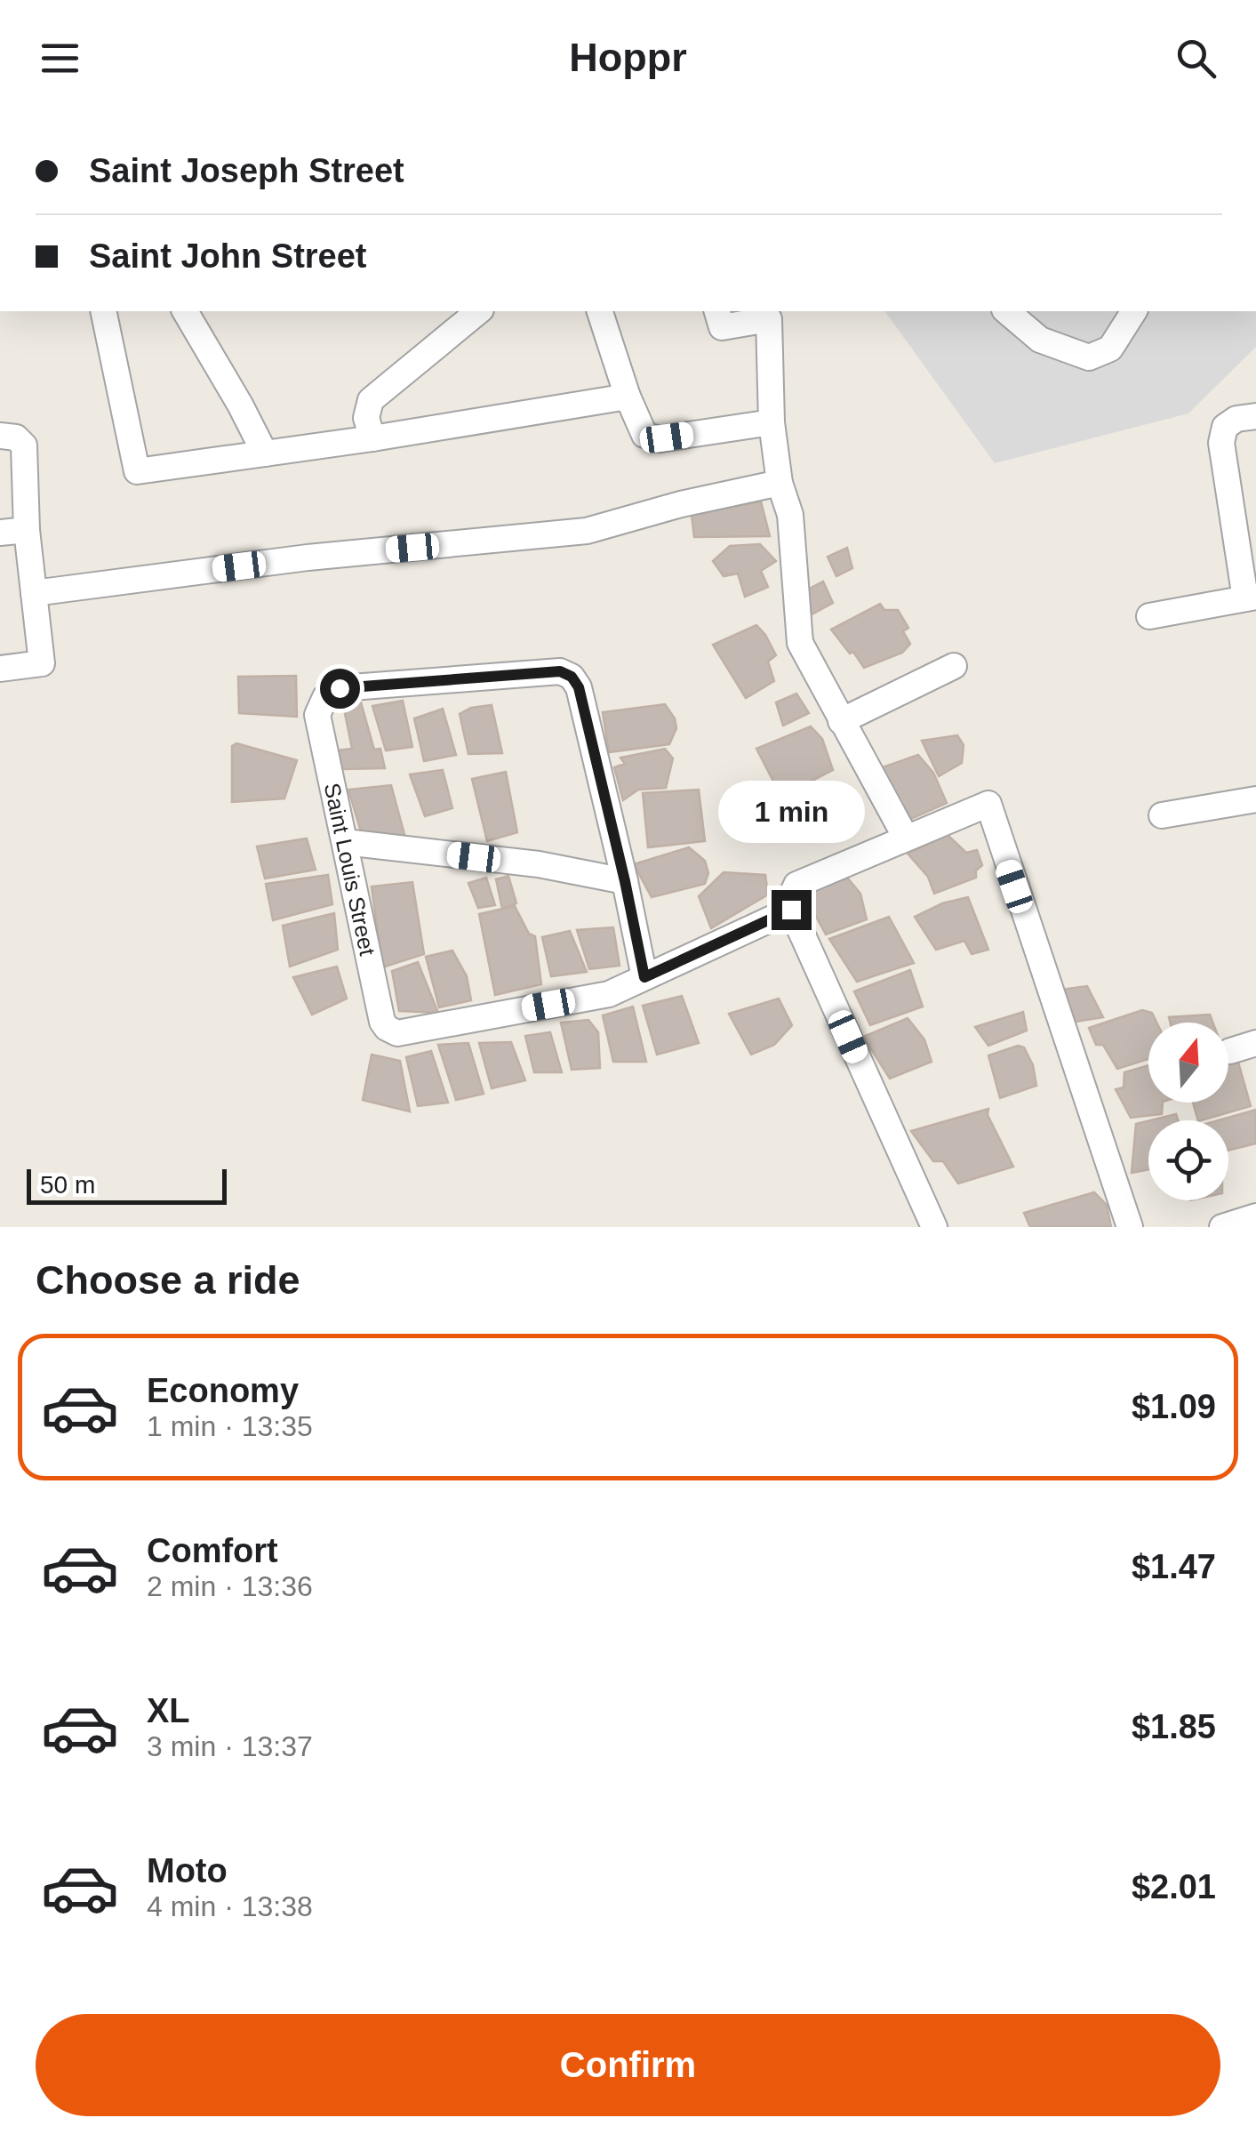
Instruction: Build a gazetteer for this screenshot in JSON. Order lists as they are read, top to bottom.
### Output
{
  "streets": {
    "street": ["Saint Louis Street"]
  },
  "scale_bar": "50 m",
  "north": "top",
  "page": {
    "header": "Hoppr",
    "banner": ["Saint Joseph Street", "Saint John Street"],
    "bubble": "1 min",
    "scale": "50 m",
    "heading": "Choose a ride",
    "list": [
      {
        "name": "Economy",
        "note": "1 min · 13:35",
        "value": "$1.09"
      },
      {
        "name": "Comfort",
        "note": "2 min · 13:36",
        "value": "$1.47"
      },
      {
        "name": "XL",
        "note": "3 min · 13:37",
        "value": "$1.85"
      },
      {
        "name": "Moto",
        "note": "4 min · 13:38",
        "value": "$2.01"
      }
    ],
    "buttons": "Confirm"
  }
}
